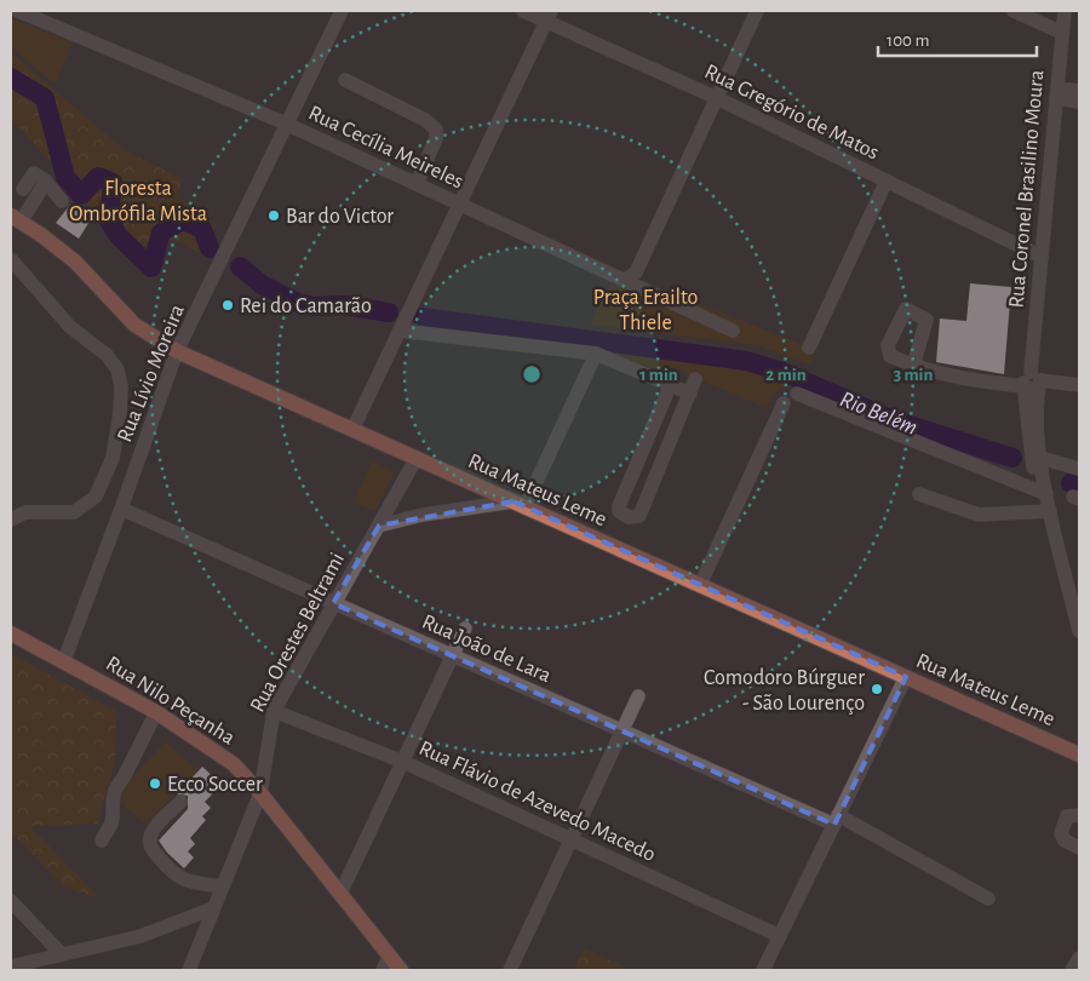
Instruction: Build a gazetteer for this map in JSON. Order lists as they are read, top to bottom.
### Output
{
  "streets": {
    "main road": ["Rua Mateus Leme", "Rua Nilo Peçanha"],
    "street": [
      "Rua Gregório de Matos",
      "Rua Cecília Meireles",
      "Rua Coronel Brasilino Moura",
      "Rua Lívio Moreira",
      "Rua Orestes Beltrami",
      "Rua João de Lara",
      "Rua Flávio de Azevedo Macedo"
    ]
  },
  "crossings": [
    ["Rua Gregório de Matos", "Rua Coronel Brasilino Moura"],
    ["Rua Cecília Meireles", "Rua Lívio Moreira"],
    ["Rua Lívio Moreira", "Rua Mateus Leme"],
    ["Rua Lívio Moreira", "Rua João de Lara"],
    ["Rua Lívio Moreira", "Rua Nilo Peçanha"],
    ["Rua Mateus Leme", "Rua Orestes Beltrami"],
    ["Rua Orestes Beltrami", "Rua João de Lara"],
    ["Rua Orestes Beltrami", "Rua Nilo Peçanha"],
    ["Rua Orestes Beltrami", "Rua Flávio de Azevedo Macedo"]
  ],
  "water": ["Rio Belém"],
  "parks": ["Floresta Ombrófila Mista", "Praça Erailto Thiele"],
  "places": [
    "Bar do Victor",
    "Rei do Camarão",
    "Comodoro Búrguer - São Lourenço",
    "Ecco Soccer"
  ],
  "scale_bar": "100 m",
  "rings": ["1 min", "2 min", "3 min"]
}
